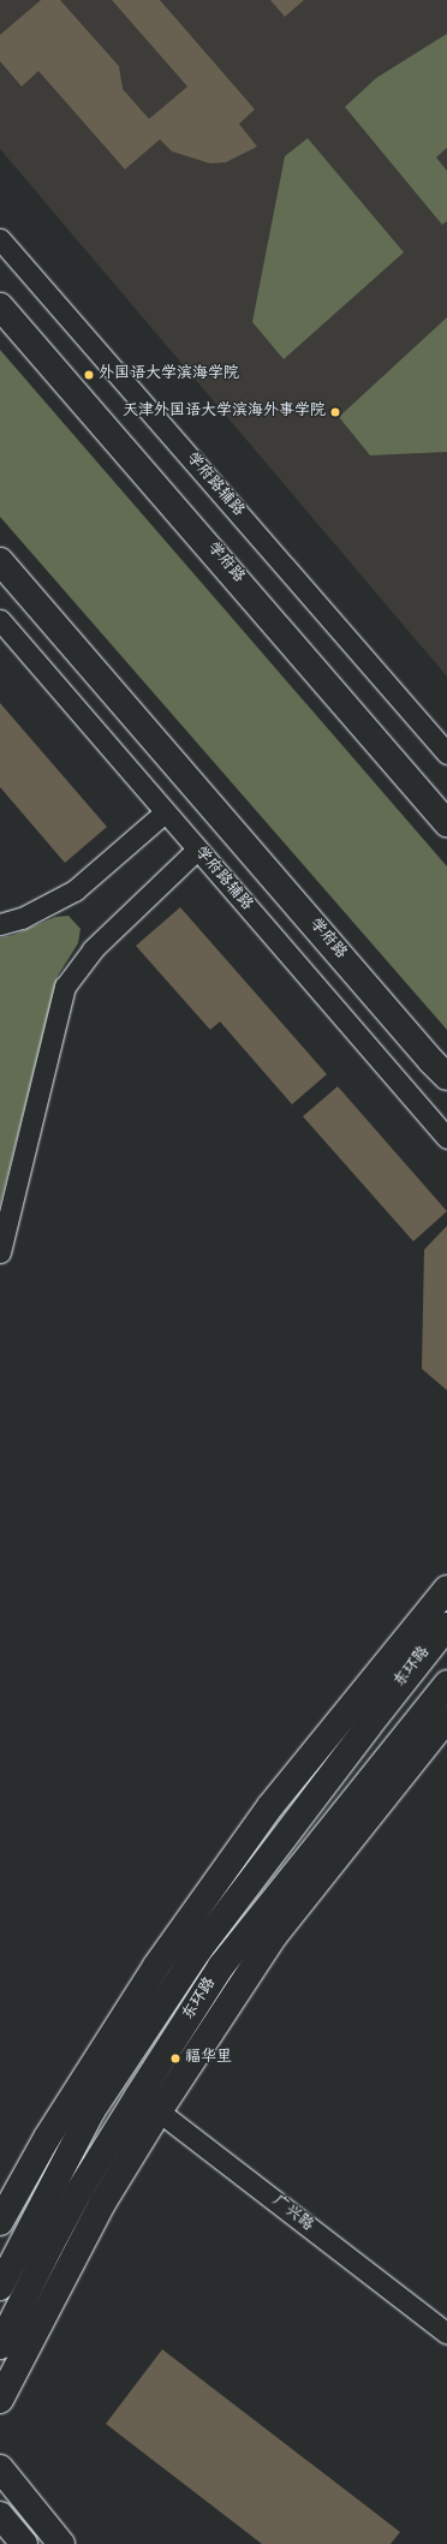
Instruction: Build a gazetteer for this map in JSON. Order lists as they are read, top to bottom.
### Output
{
  "streets": {
    "main road": ["学府路", "东环路"],
    "street": ["学府路辅路", "广兴路"]
  },
  "crossings": [
    ["东环路", "广兴路"]
  ],
  "places": ["外国语大学滨海学院", "天津外国语大学滨海外事学院", "福华里"]
}
